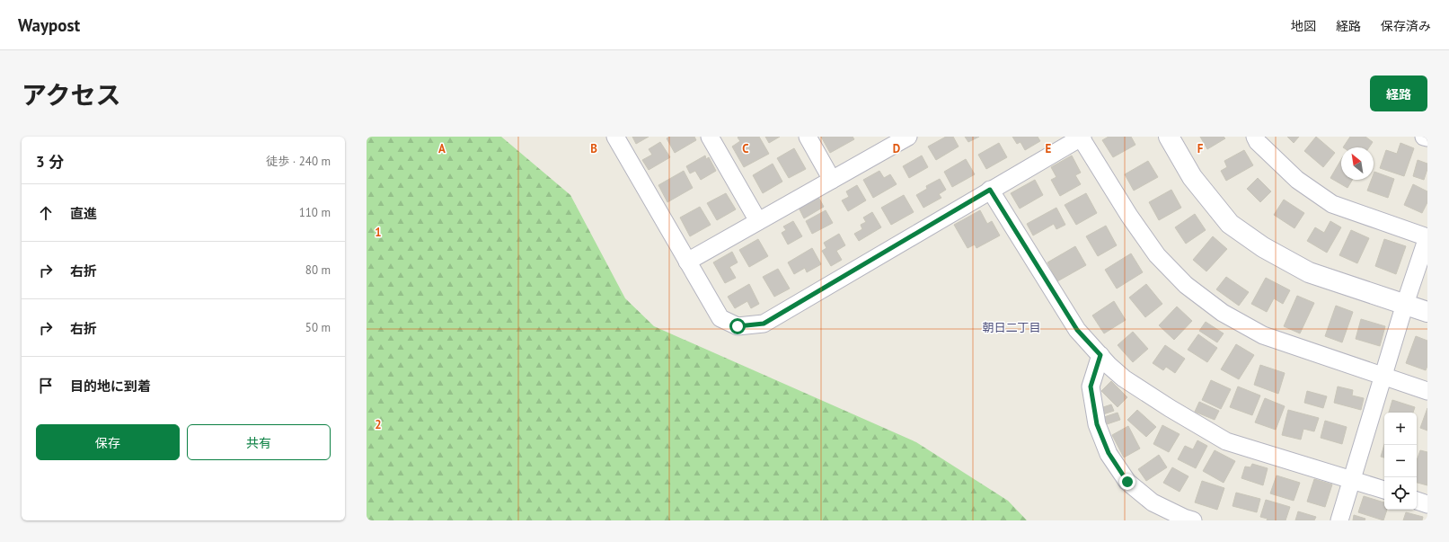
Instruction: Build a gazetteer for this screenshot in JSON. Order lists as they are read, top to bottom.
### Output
{
  "districts": ["朝日二丁目"],
  "north": "top left",
  "page": {
    "header": "Waypost",
    "nav": ["地図", "経路", "保存済み"],
    "title": "アクセス",
    "buttons": [
      "経路",
      ["保存", "共有"]
    ],
    "heading": ["3 分", "徒歩 · 240 m"],
    "list": [
      ["直進", "110 m"],
      ["右折", "80 m"],
      ["右折", "50 m"],
      "目的地に到着"
    ],
    "map_buttons": ["+", "−"]
  },
  "grid": {
    "columns": [
      "A",
      "B",
      "C",
      "D",
      "E",
      "F"
    ],
    "rows": ["1", "2"]
  }
}
